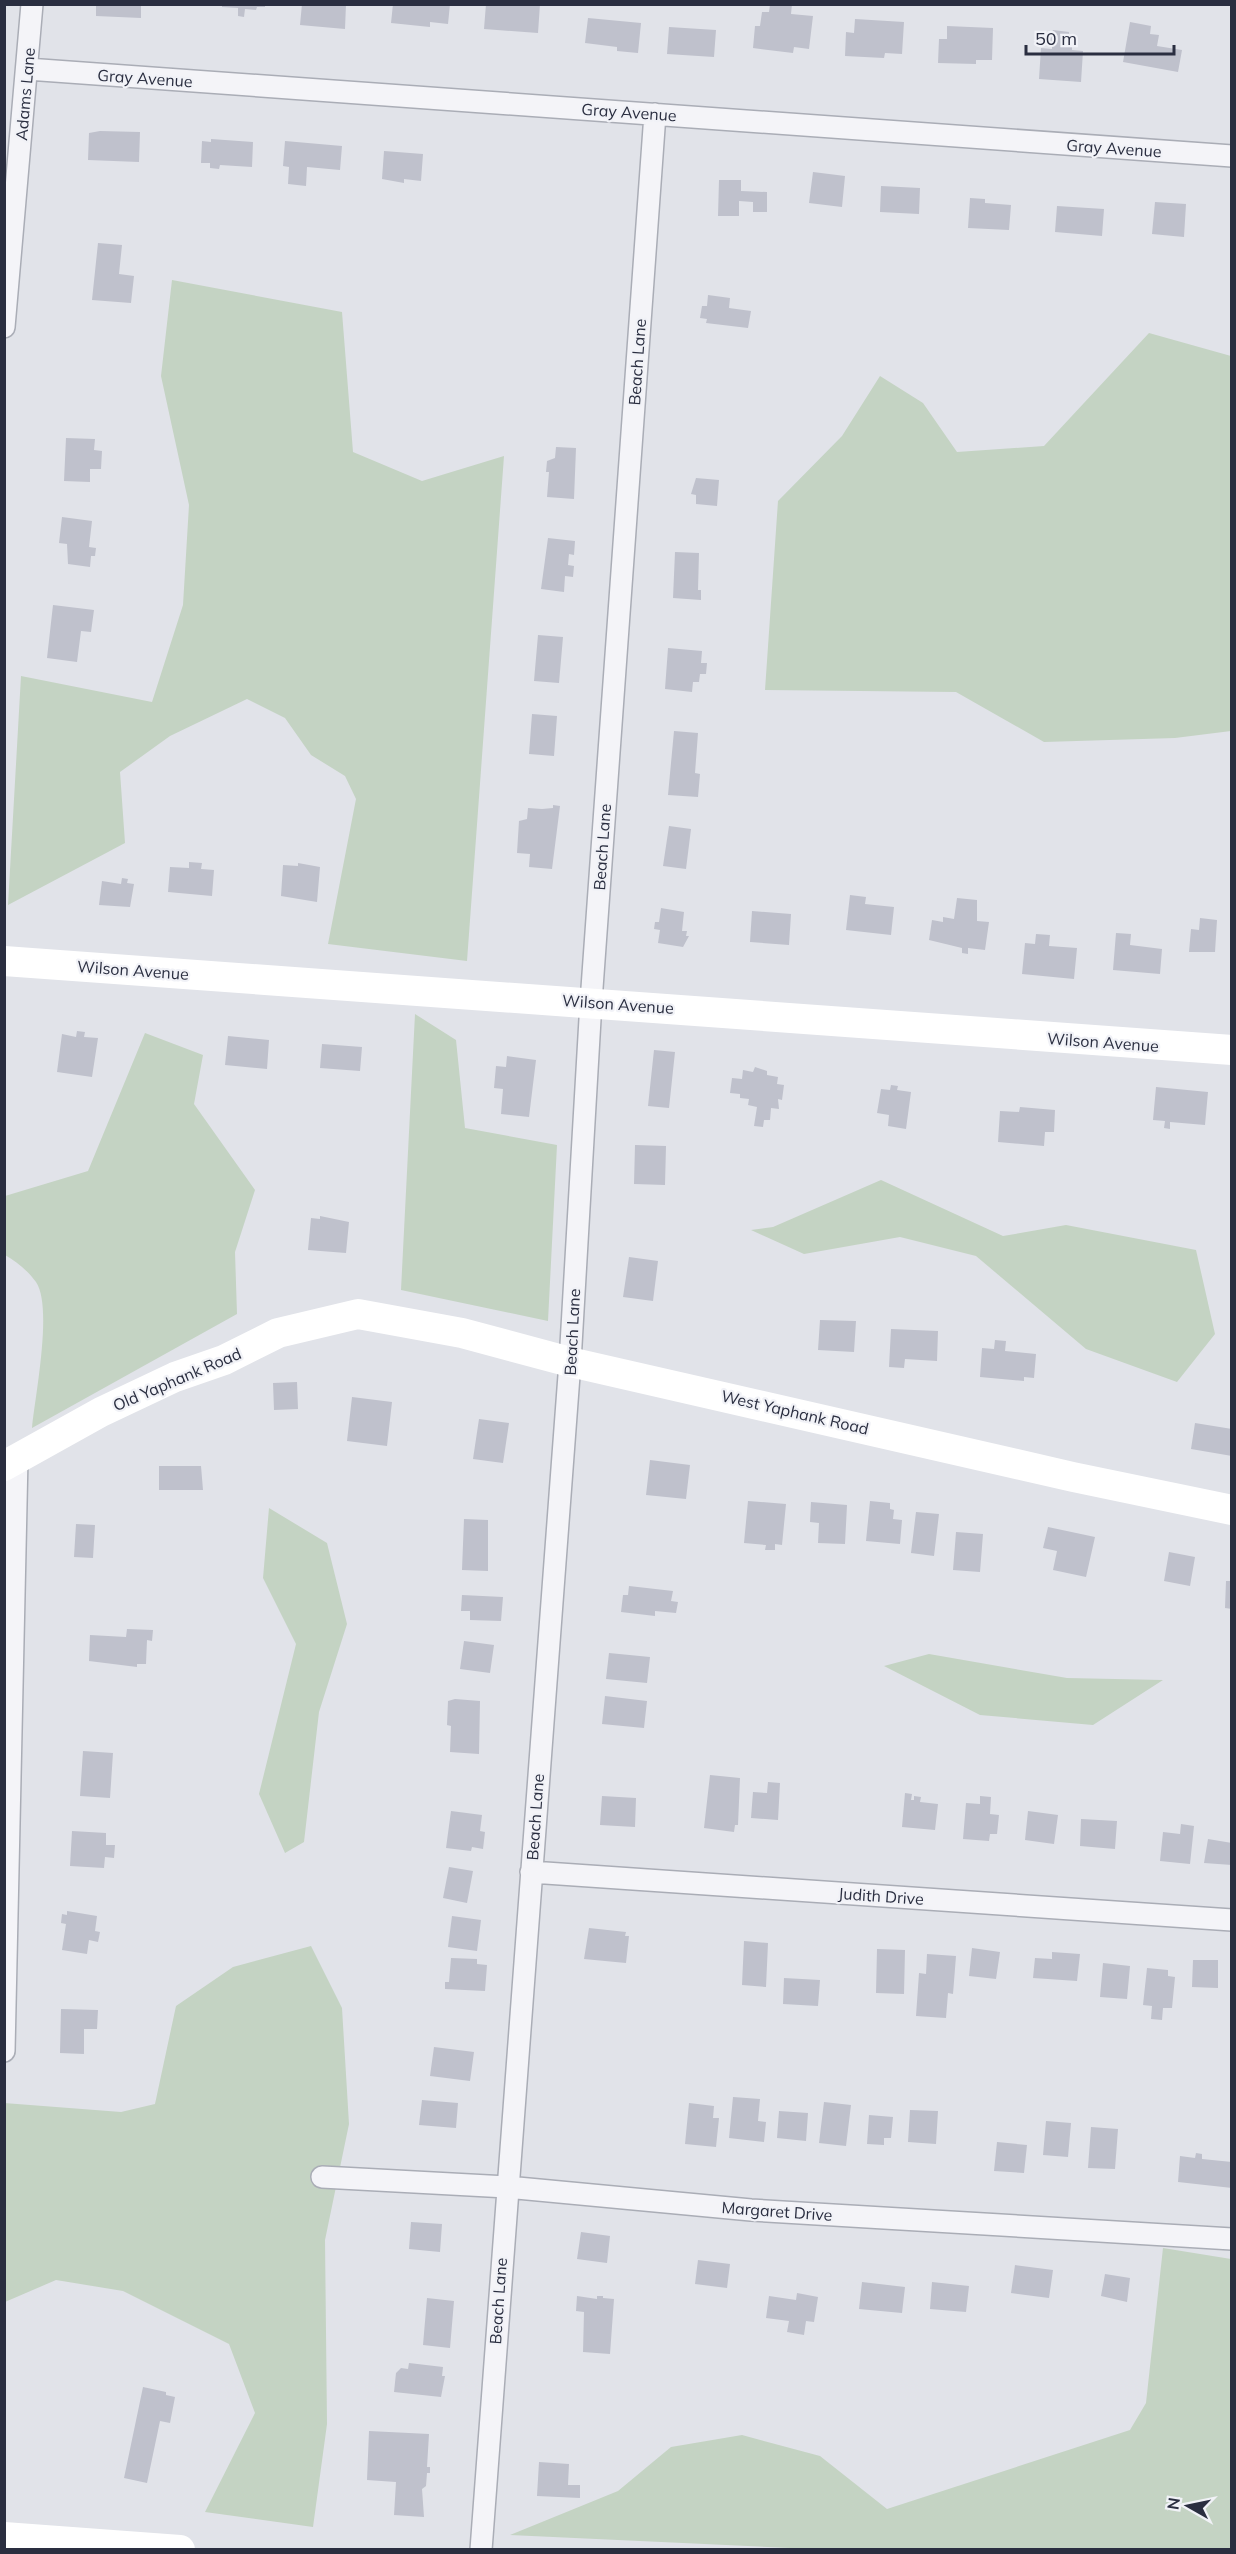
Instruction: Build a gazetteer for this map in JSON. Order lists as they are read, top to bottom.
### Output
{
  "streets": {
    "street": [
      "Gray Avenue",
      "Adams Lane",
      "Beach Lane",
      "Wilson Avenue",
      "Old Yaphank Road",
      "West Yaphank Road",
      "Judith Drive",
      "Margaret Drive"
    ]
  },
  "crossings": [
    ["Gray Avenue", "Adams Lane"],
    ["Gray Avenue", "Beach Lane"],
    ["Beach Lane", "Wilson Avenue"],
    ["Beach Lane", "West Yaphank Road"],
    ["Beach Lane", "Judith Drive"],
    ["Beach Lane", "Margaret Drive"],
    ["Old Yaphank Road", "West Yaphank Road"]
  ],
  "scale_bar": "50 m",
  "north": "left"
}
